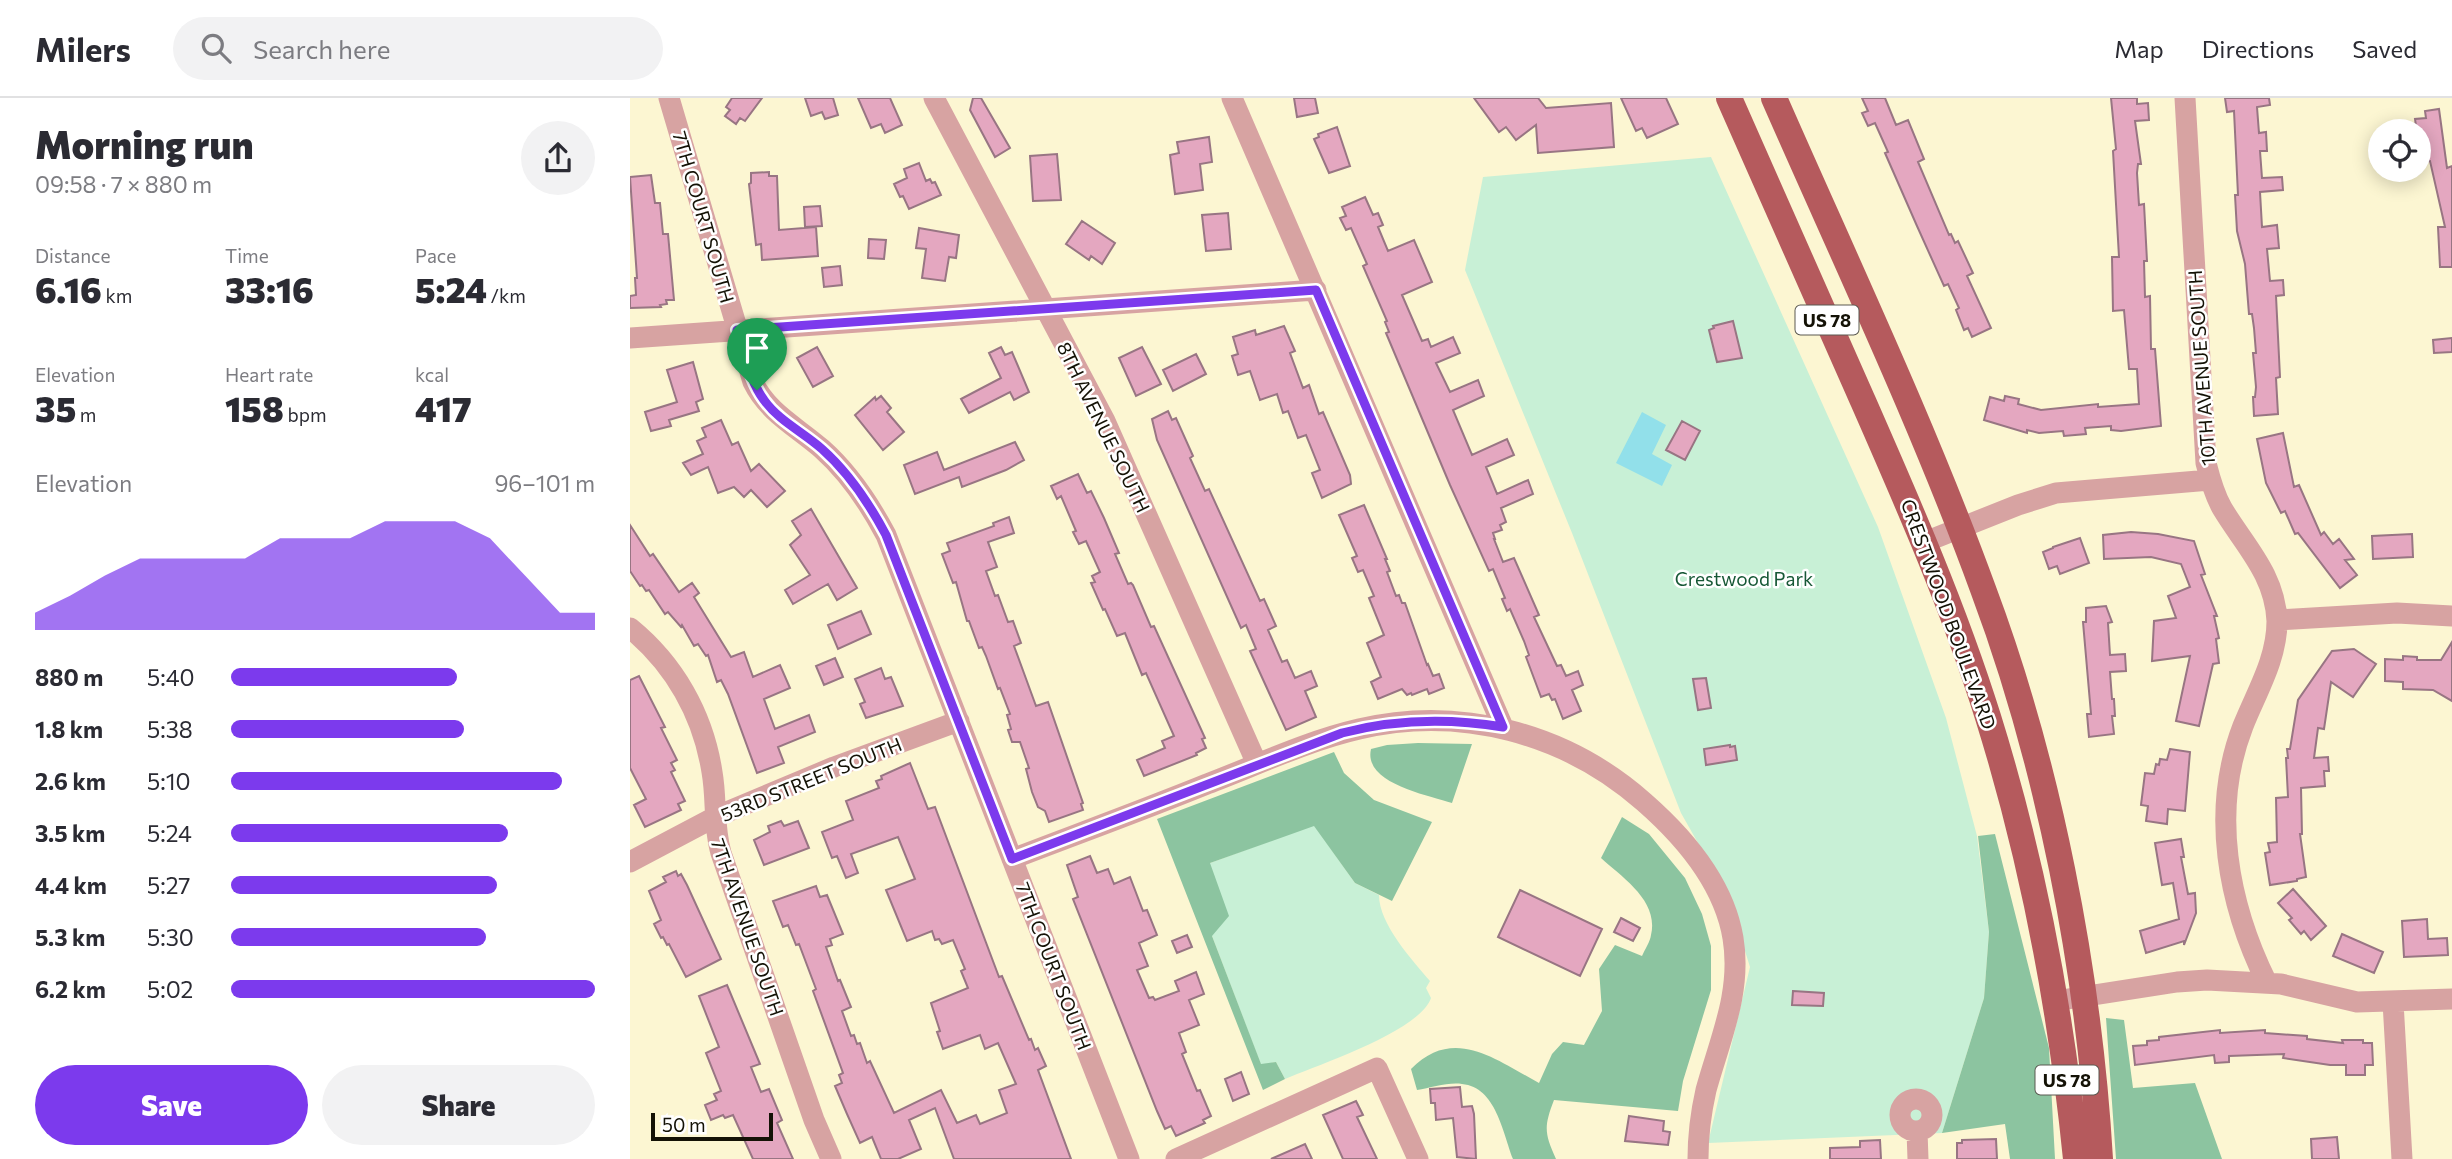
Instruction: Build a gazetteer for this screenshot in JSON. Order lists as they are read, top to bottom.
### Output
{
  "streets": {
    "main road": ["US 78", "CRESTWOOD BOULEVARD"],
    "street": [
      "7TH COURT SOUTH",
      "10TH AVENUE SOUTH",
      "8TH AVENUE SOUTH",
      "53RD STREET SOUTH",
      "7TH AVENUE SOUTH"
    ]
  },
  "crossings": [
    ["7TH COURT SOUTH", "53RD STREET SOUTH"],
    ["53RD STREET SOUTH", "7TH AVENUE SOUTH"]
  ],
  "parks": ["Crestwood Park"],
  "scale_bar": "50 m",
  "page": {
    "header": "Milers",
    "search": "Search here",
    "nav": ["Map", "Directions", "Saved"],
    "heading": ["Morning run", "09:58 · 7 × 880 m"],
    "stats": [
      ["Distance", "6.16 km"],
      ["Time", "33:16"],
      ["Pace", "5:24 /km"],
      ["Elevation", "35 m"],
      ["Heart rate", "158 bpm"],
      ["kcal", "417"]
    ],
    "chart": ["Elevation", "96–101 m"],
    "list": [
      {
        "name": "880 m",
        "note": "5:40"
      },
      {
        "name": "1.8 km",
        "note": "5:38"
      },
      {
        "name": "2.6 km",
        "note": "5:10"
      },
      {
        "name": "3.5 km",
        "note": "5:24"
      },
      {
        "name": "4.4 km",
        "note": "5:27"
      },
      {
        "name": "5.3 km",
        "note": "5:30"
      },
      {
        "name": "6.2 km",
        "note": "5:02"
      }
    ],
    "buttons": ["Save", "Share"],
    "scale": "50 m"
  }
}
